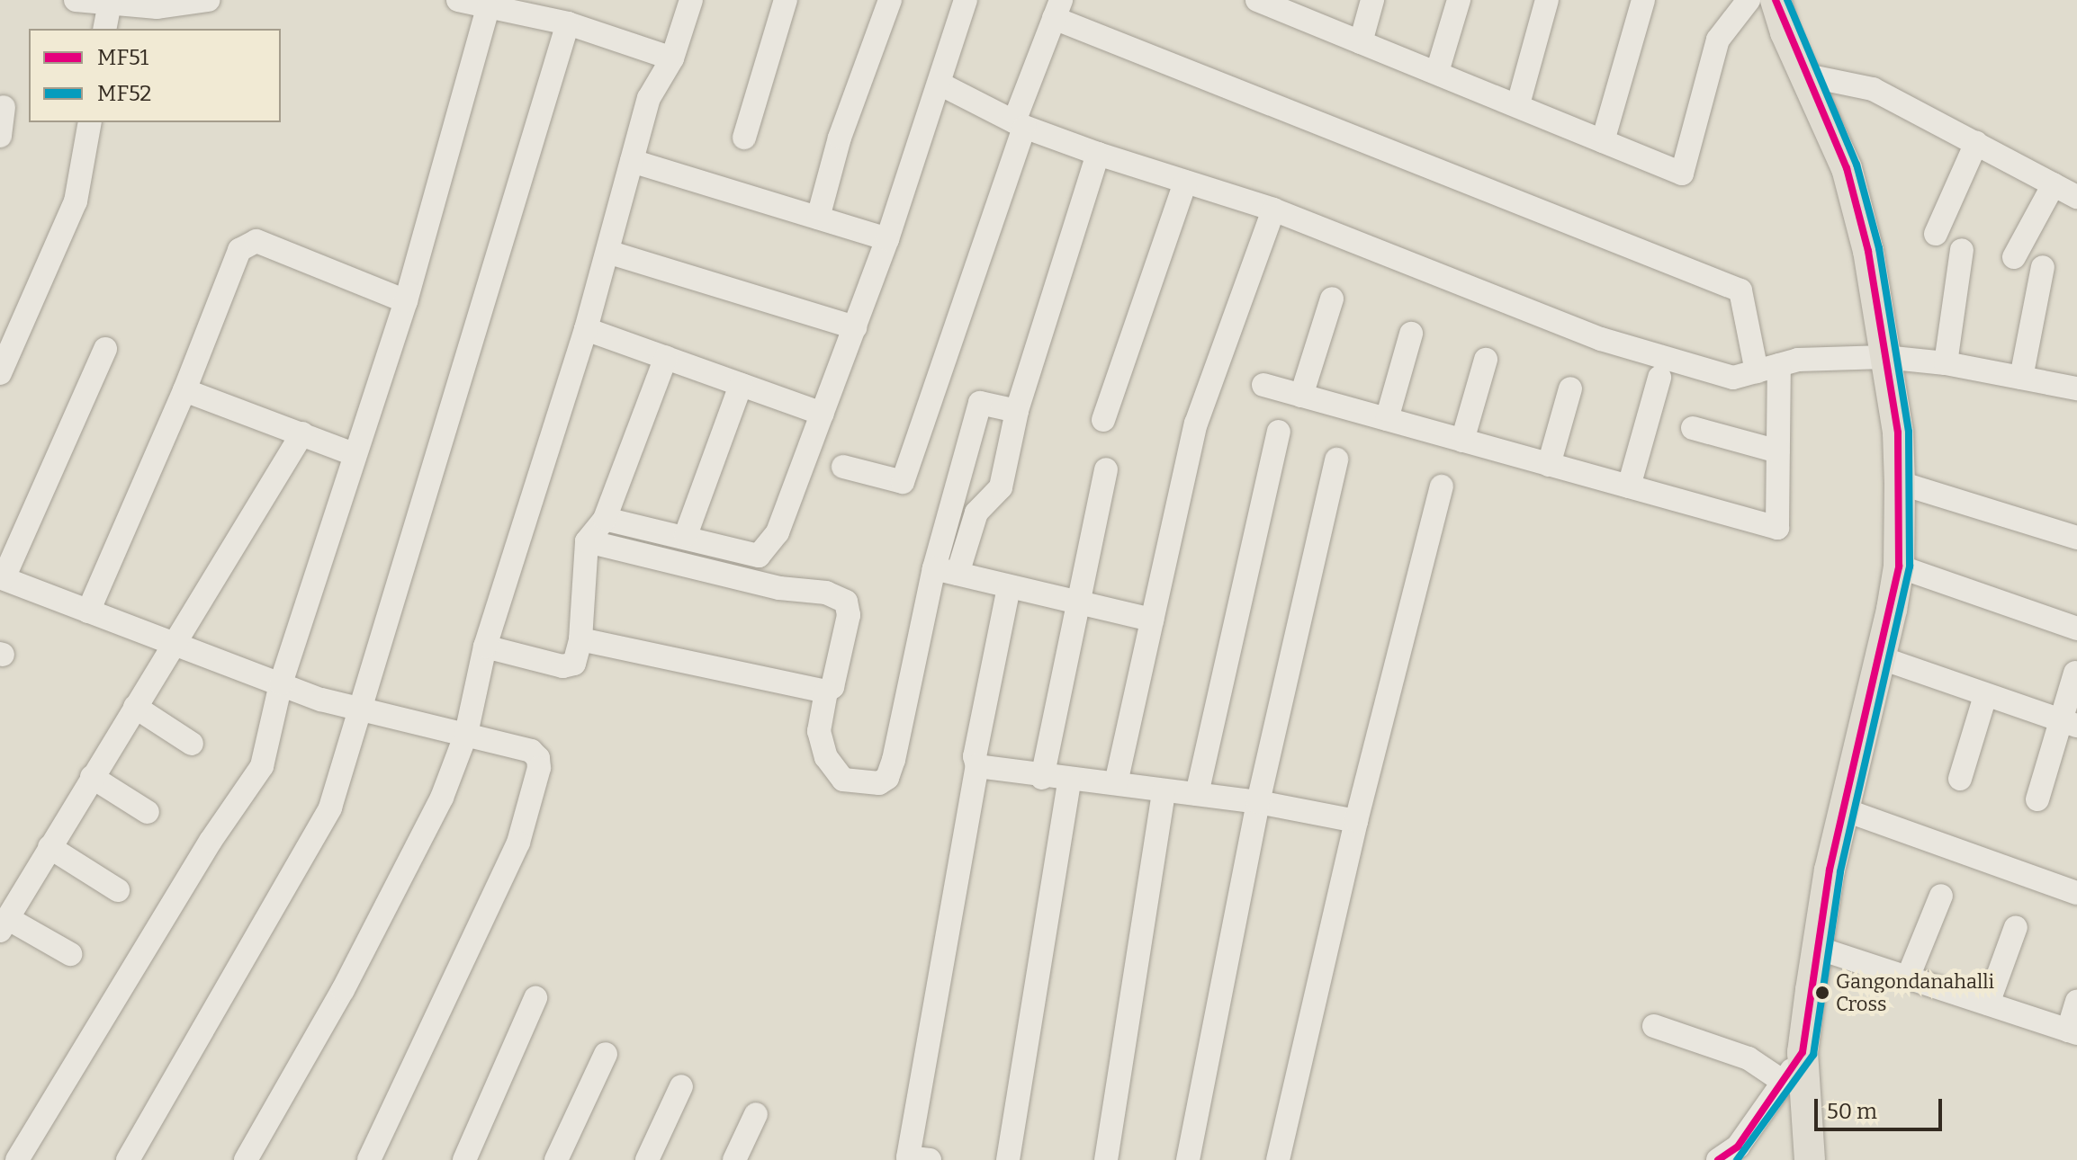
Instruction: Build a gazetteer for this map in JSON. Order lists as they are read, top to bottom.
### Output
{
  "places": ["Gangondanahalli Cross"],
  "lines": ["transit line MF51", "transit line MF52"],
  "legend": ["MF51", "MF52"],
  "scale_bar": "50 m"
}
